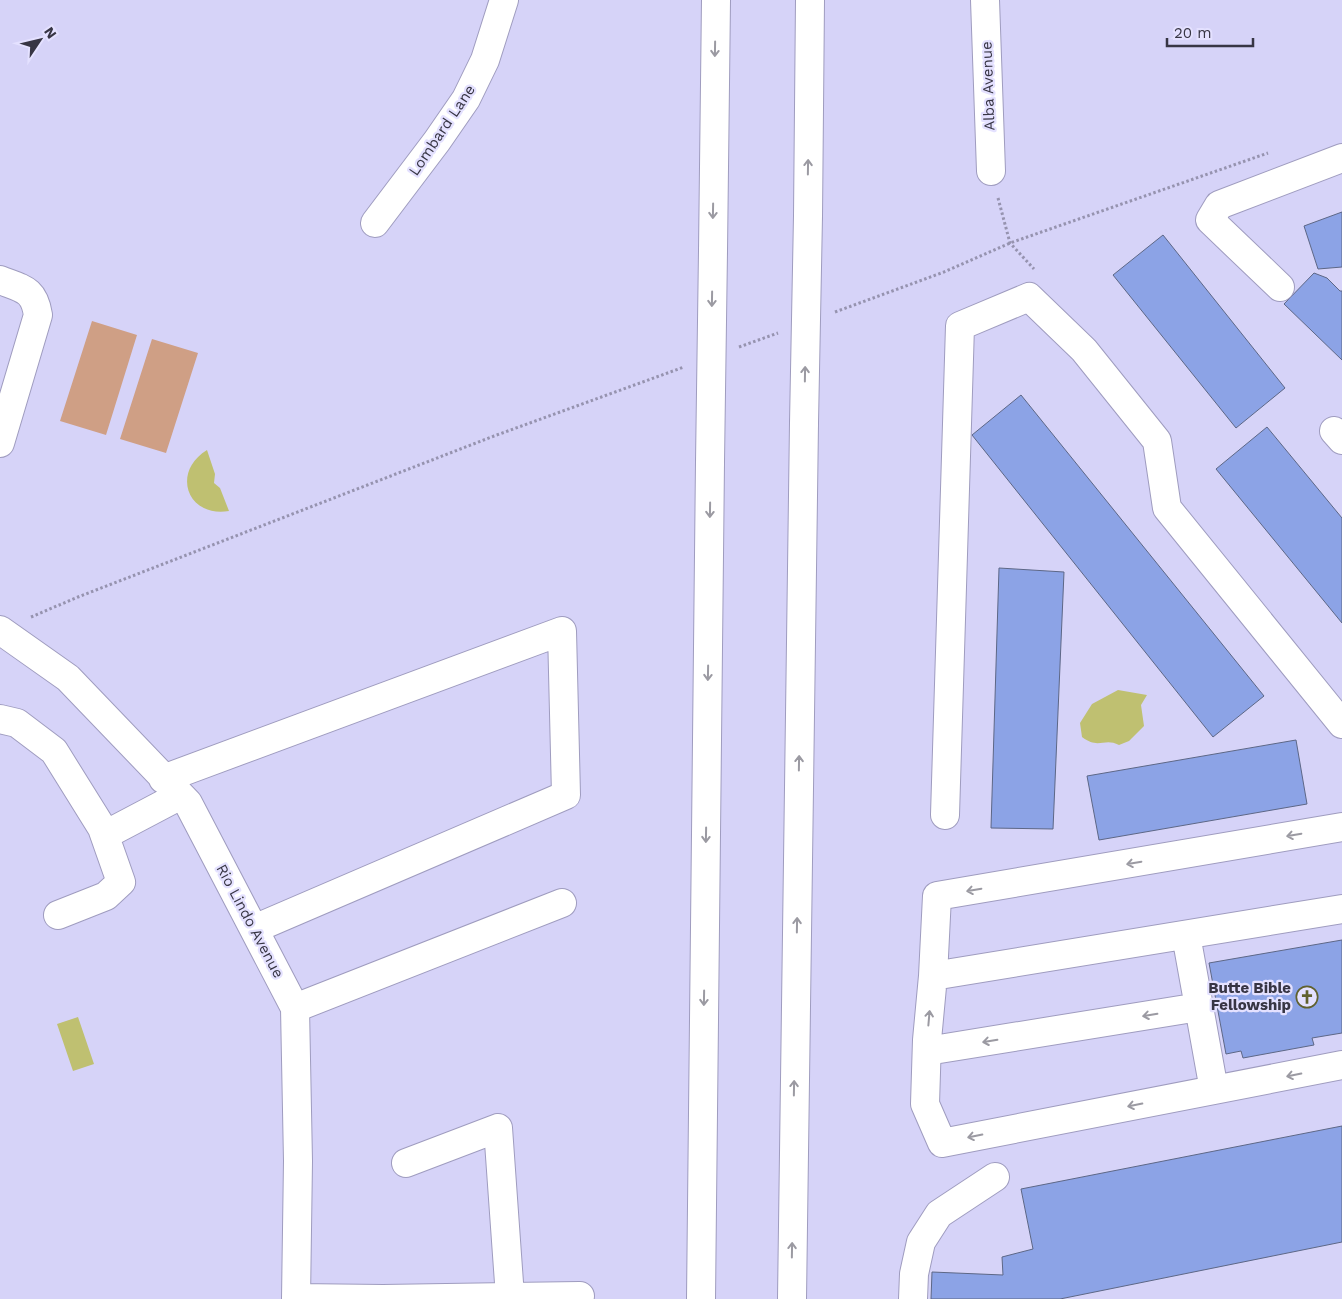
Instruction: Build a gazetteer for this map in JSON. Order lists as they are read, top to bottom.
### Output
{
  "streets": {
    "main road": ["Alba Avenue", "Lombard Lane", "Rio Lindo Avenue"]
  },
  "places": {
    "church": ["Butte Bible Fellowship"]
  },
  "scale_bar": "20 m",
  "north": "top right"
}
